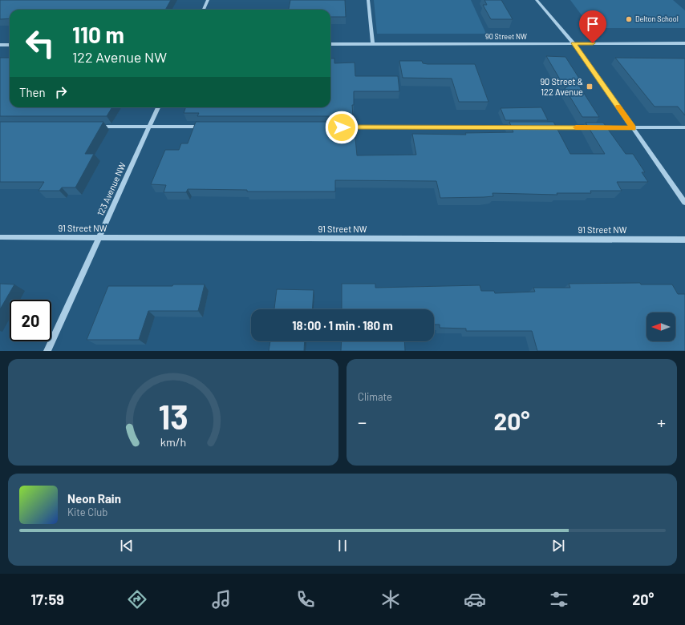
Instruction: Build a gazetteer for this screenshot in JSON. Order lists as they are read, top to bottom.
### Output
{
  "streets": {
    "street": ["90 Street NW", "123 Avenue NW", "91 Street NW"]
  },
  "crossings": [
    ["123 Avenue NW", "91 Street NW"]
  ],
  "places": {
    "other": ["Delton School"],
    "transit": ["90 Street & 122 Avenue"]
  },
  "north": "left",
  "page": {
    "turn": ["110 m", "122 Avenue NW"],
    "then": "Then",
    "limit": "20",
    "trip": "18:00 · 1 min · 180 m",
    "tile": "Climate",
    "heat": ["−", "20°", "+"],
    "song": ["Neon Rain", "Kite Club"],
    "tabs": ["17:59", "20°"],
    "gauge": ["13", "km/h"]
  }
}
